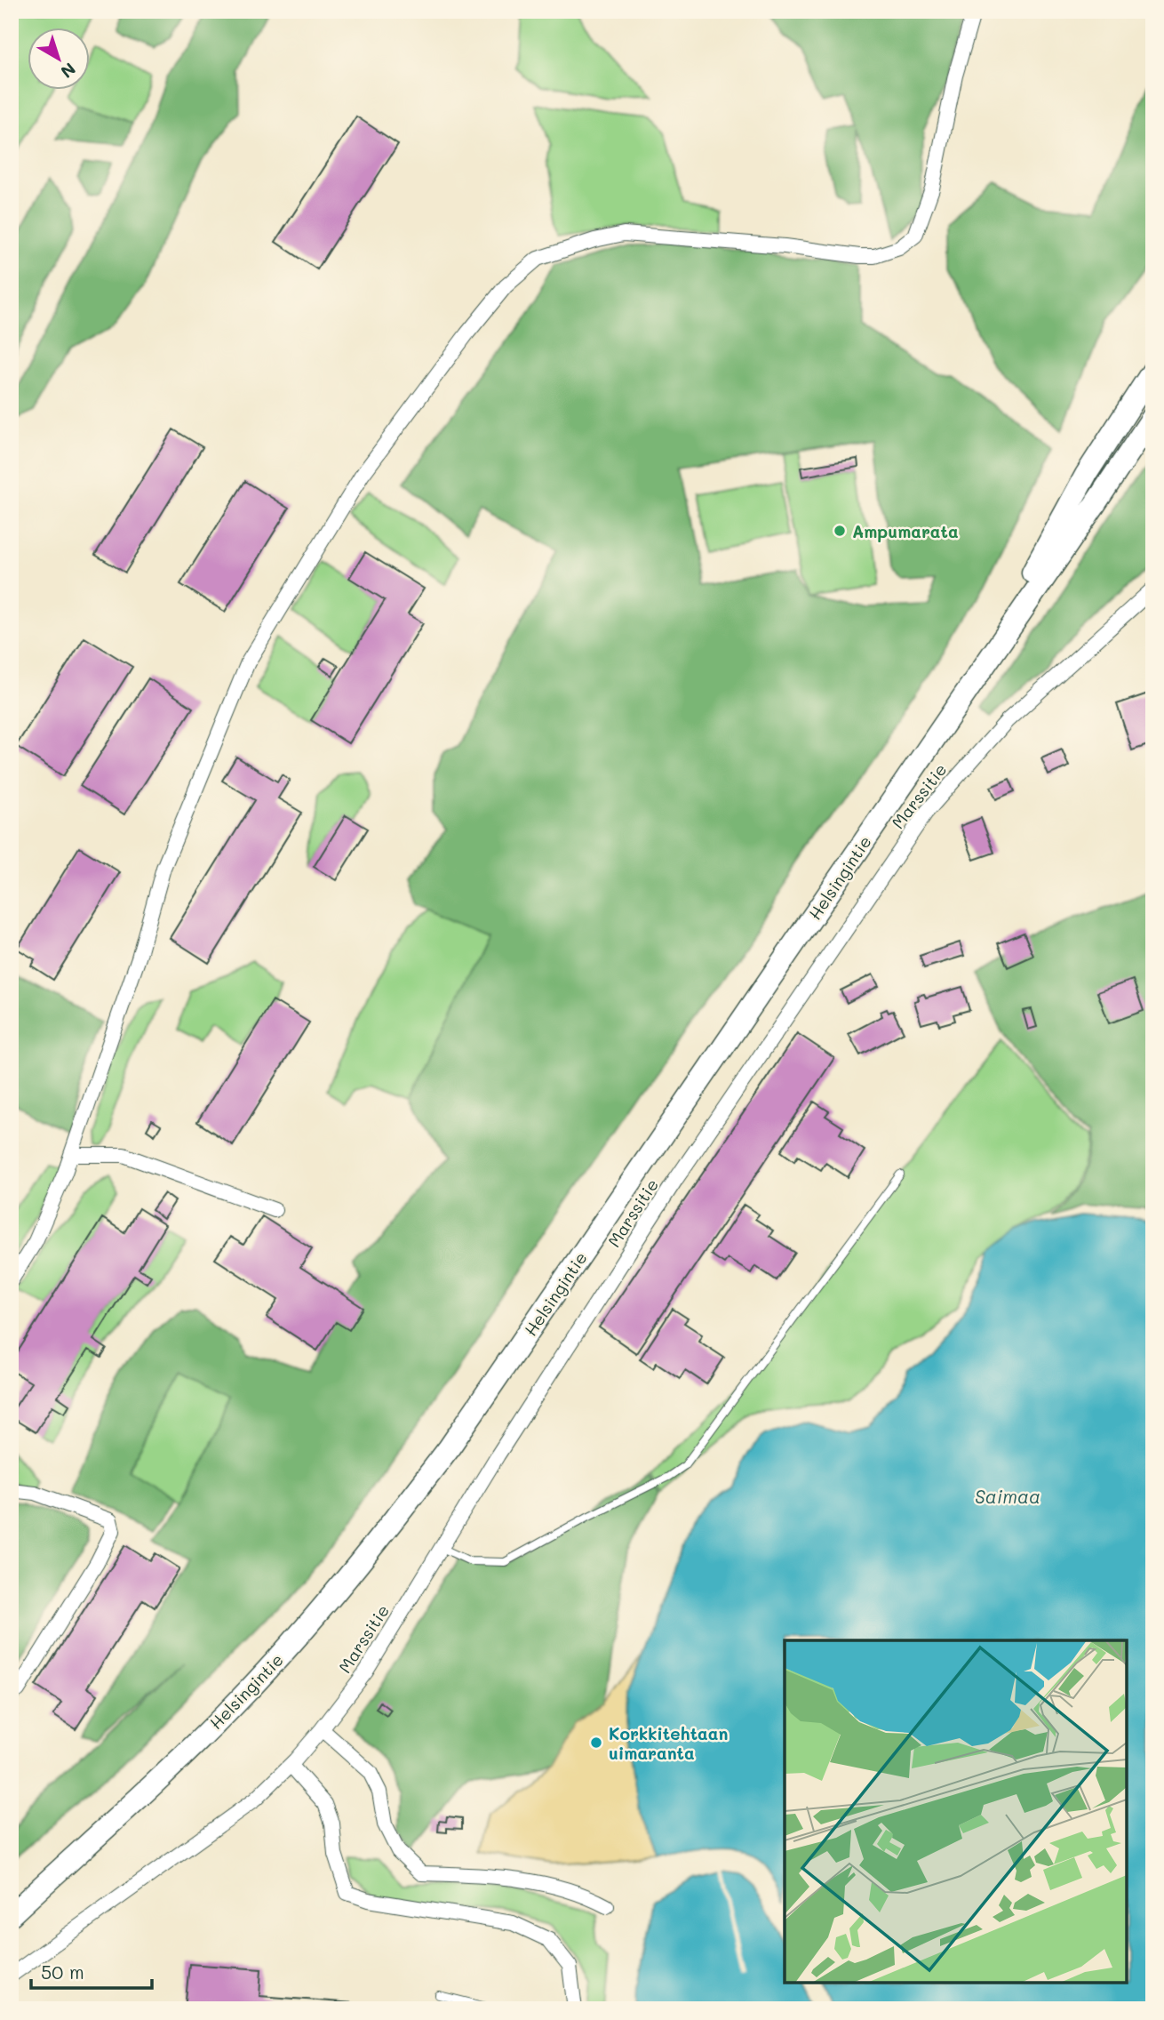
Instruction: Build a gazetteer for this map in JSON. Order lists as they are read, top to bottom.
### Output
{
  "streets": {
    "main road": ["Helsingintie"],
    "street": ["Marssitie"]
  },
  "water": ["Saimaa"],
  "places": ["Ampumarata", "Korkkitehtaan uimaranta"],
  "scale_bar": "50 m",
  "north": "bottom right"
}
